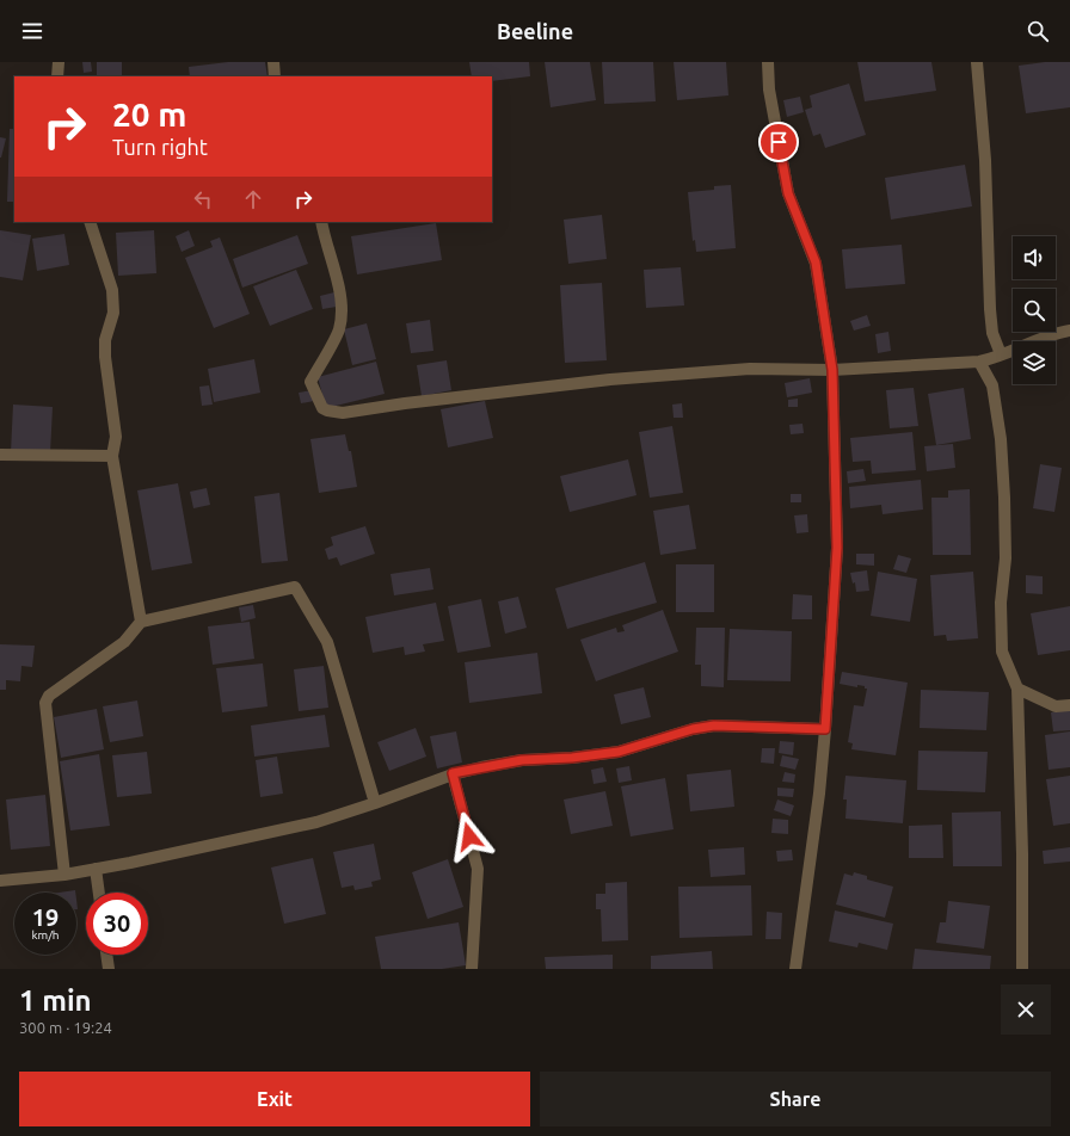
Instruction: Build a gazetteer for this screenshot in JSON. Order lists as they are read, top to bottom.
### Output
{
  "page": {
    "header": "Beeline",
    "turn": ["20 m", "Turn right"],
    "speed": "19 km/h",
    "limit": "30",
    "heading": ["1 min", "300 m · 19:24"],
    "buttons": ["Exit", "Share"]
  }
}
